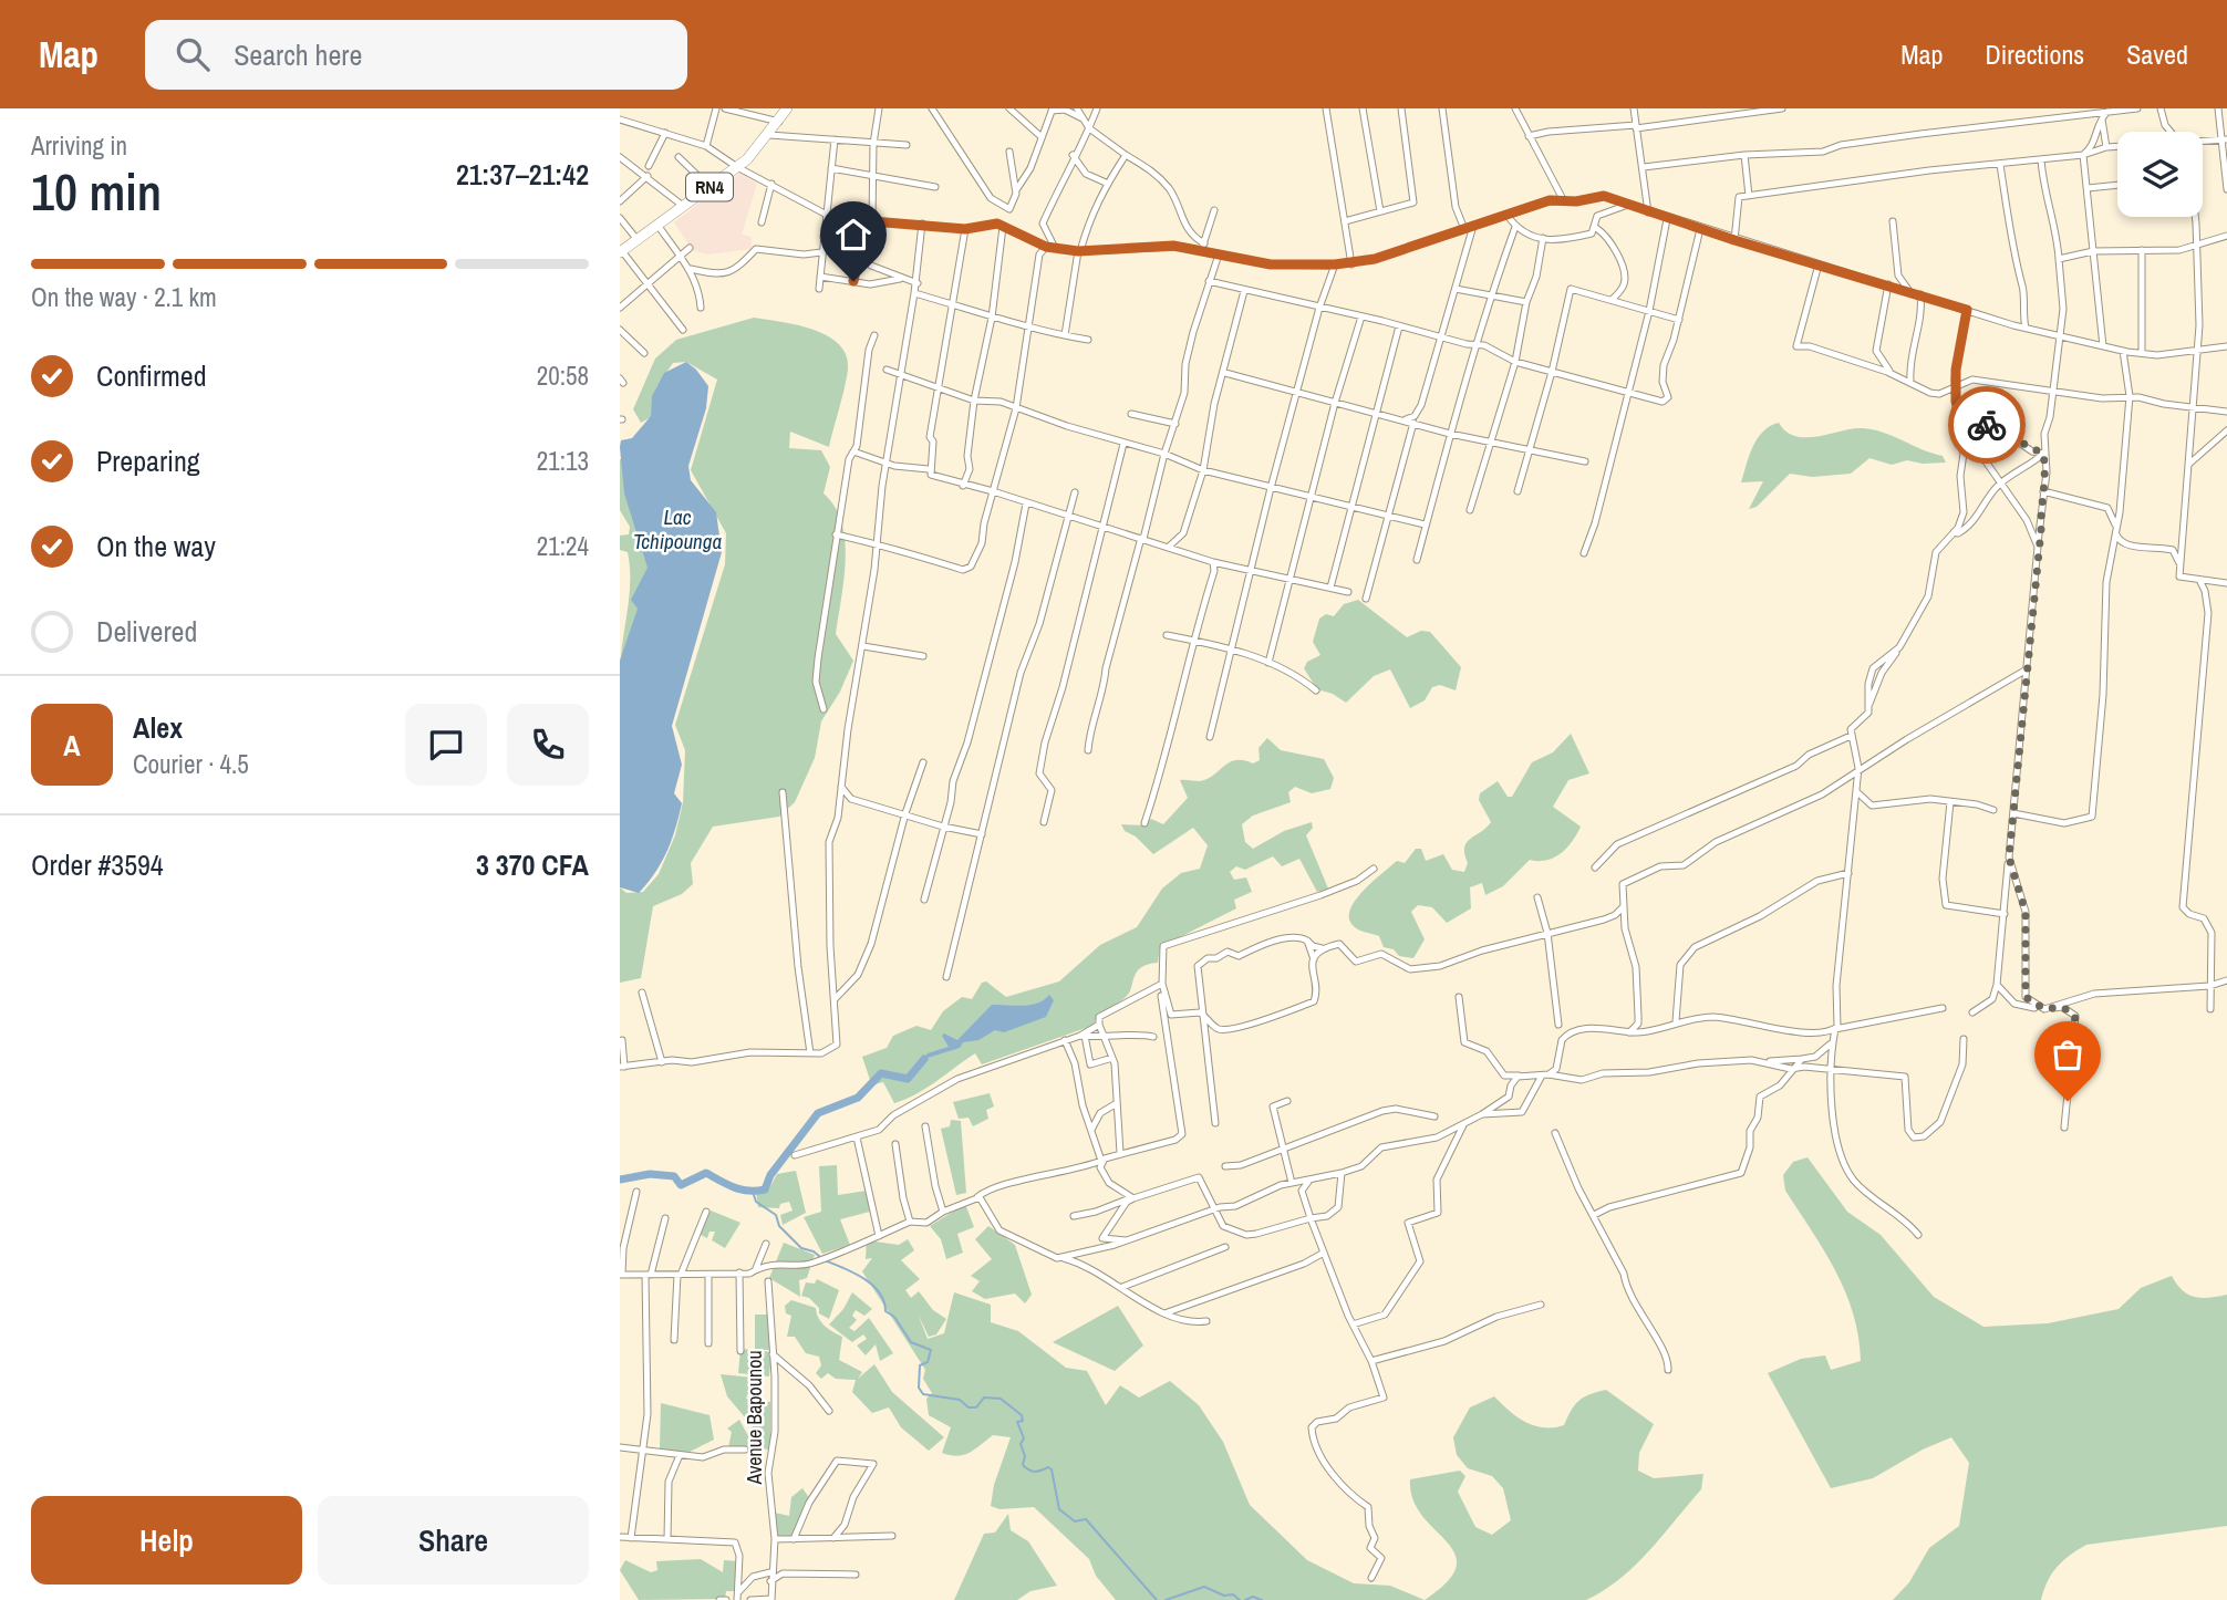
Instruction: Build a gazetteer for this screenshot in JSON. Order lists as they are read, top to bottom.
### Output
{
  "streets": {
    "highway": ["RN4"],
    "street": ["Avenue Bapounou"]
  },
  "water": ["Lac Tchipounga"],
  "page": {
    "header": "Map",
    "search": "Search here",
    "nav": ["Map", "Directions", "Saved"],
    "heading": ["10 min", "Arriving in", "21:37–21:42"],
    "panel": [
      "Alex",
      "Courier · 4.5",
      "Order #3594",
      "3 370 CFA"
    ],
    "bar": "On the way · 2.1 km",
    "list": [
      ["Confirmed", "20:58"],
      ["Preparing", "21:13"],
      ["On the way", "21:24"],
      "Delivered"
    ],
    "round": "A",
    "buttons": ["Help", "Share"]
  }
}
